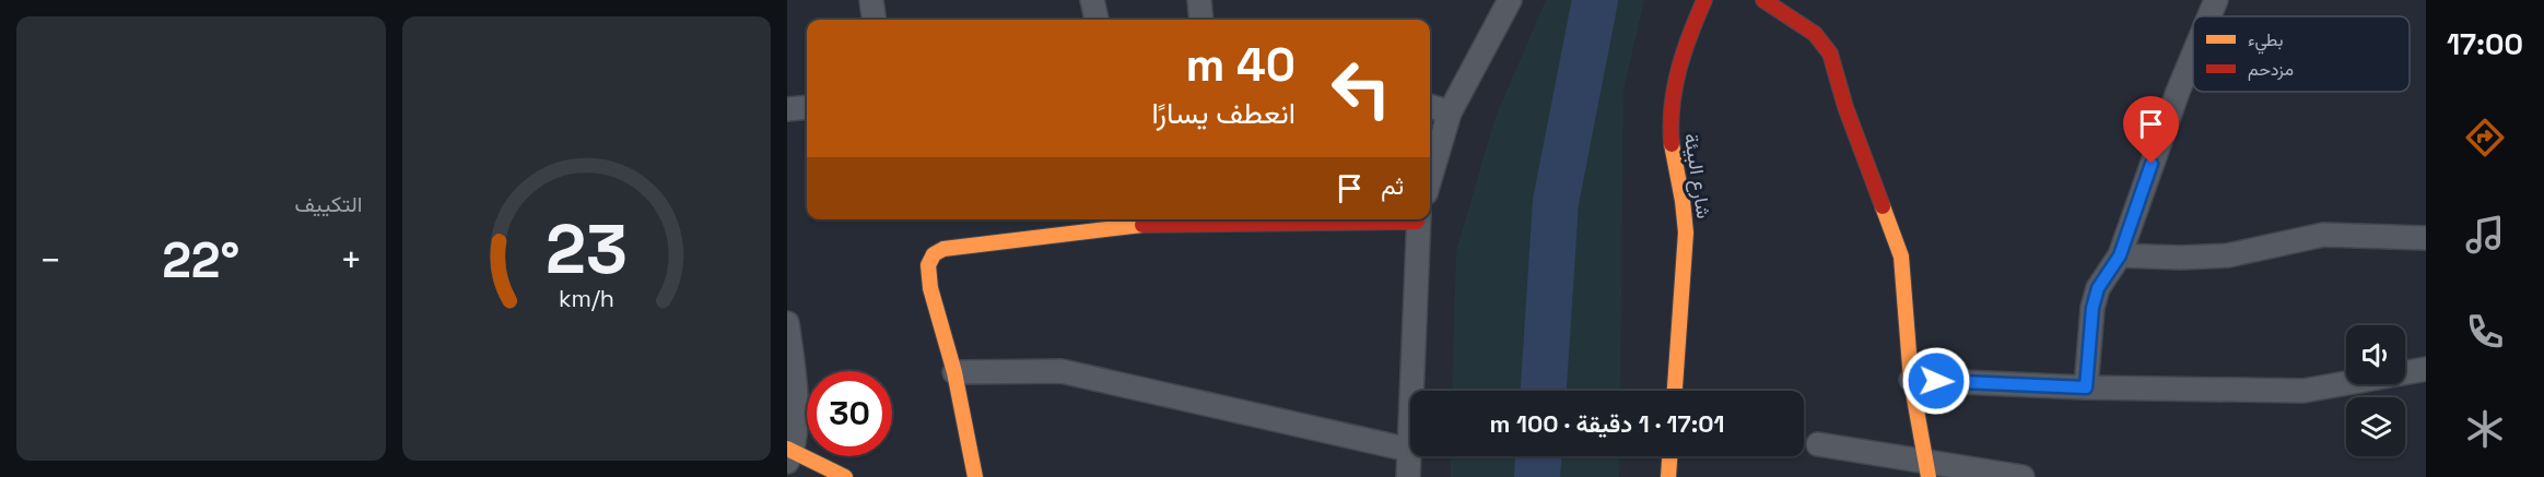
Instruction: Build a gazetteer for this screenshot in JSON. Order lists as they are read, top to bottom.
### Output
{
  "streets": {
    "street": ["شارع البيئة"]
  },
  "legend": ["بطيء", "مزدحم"],
  "page": {
    "tabs": "17:00",
    "tile": "التكييف",
    "turn": ["40 m", "انعطف يسارًا"],
    "then": "ثم",
    "heat": ["−", "22°", "+"],
    "limit": "30",
    "trip": "17:01 · 1 دقيقة · 100 m",
    "gauge": ["23", "km/h"]
  }
}
